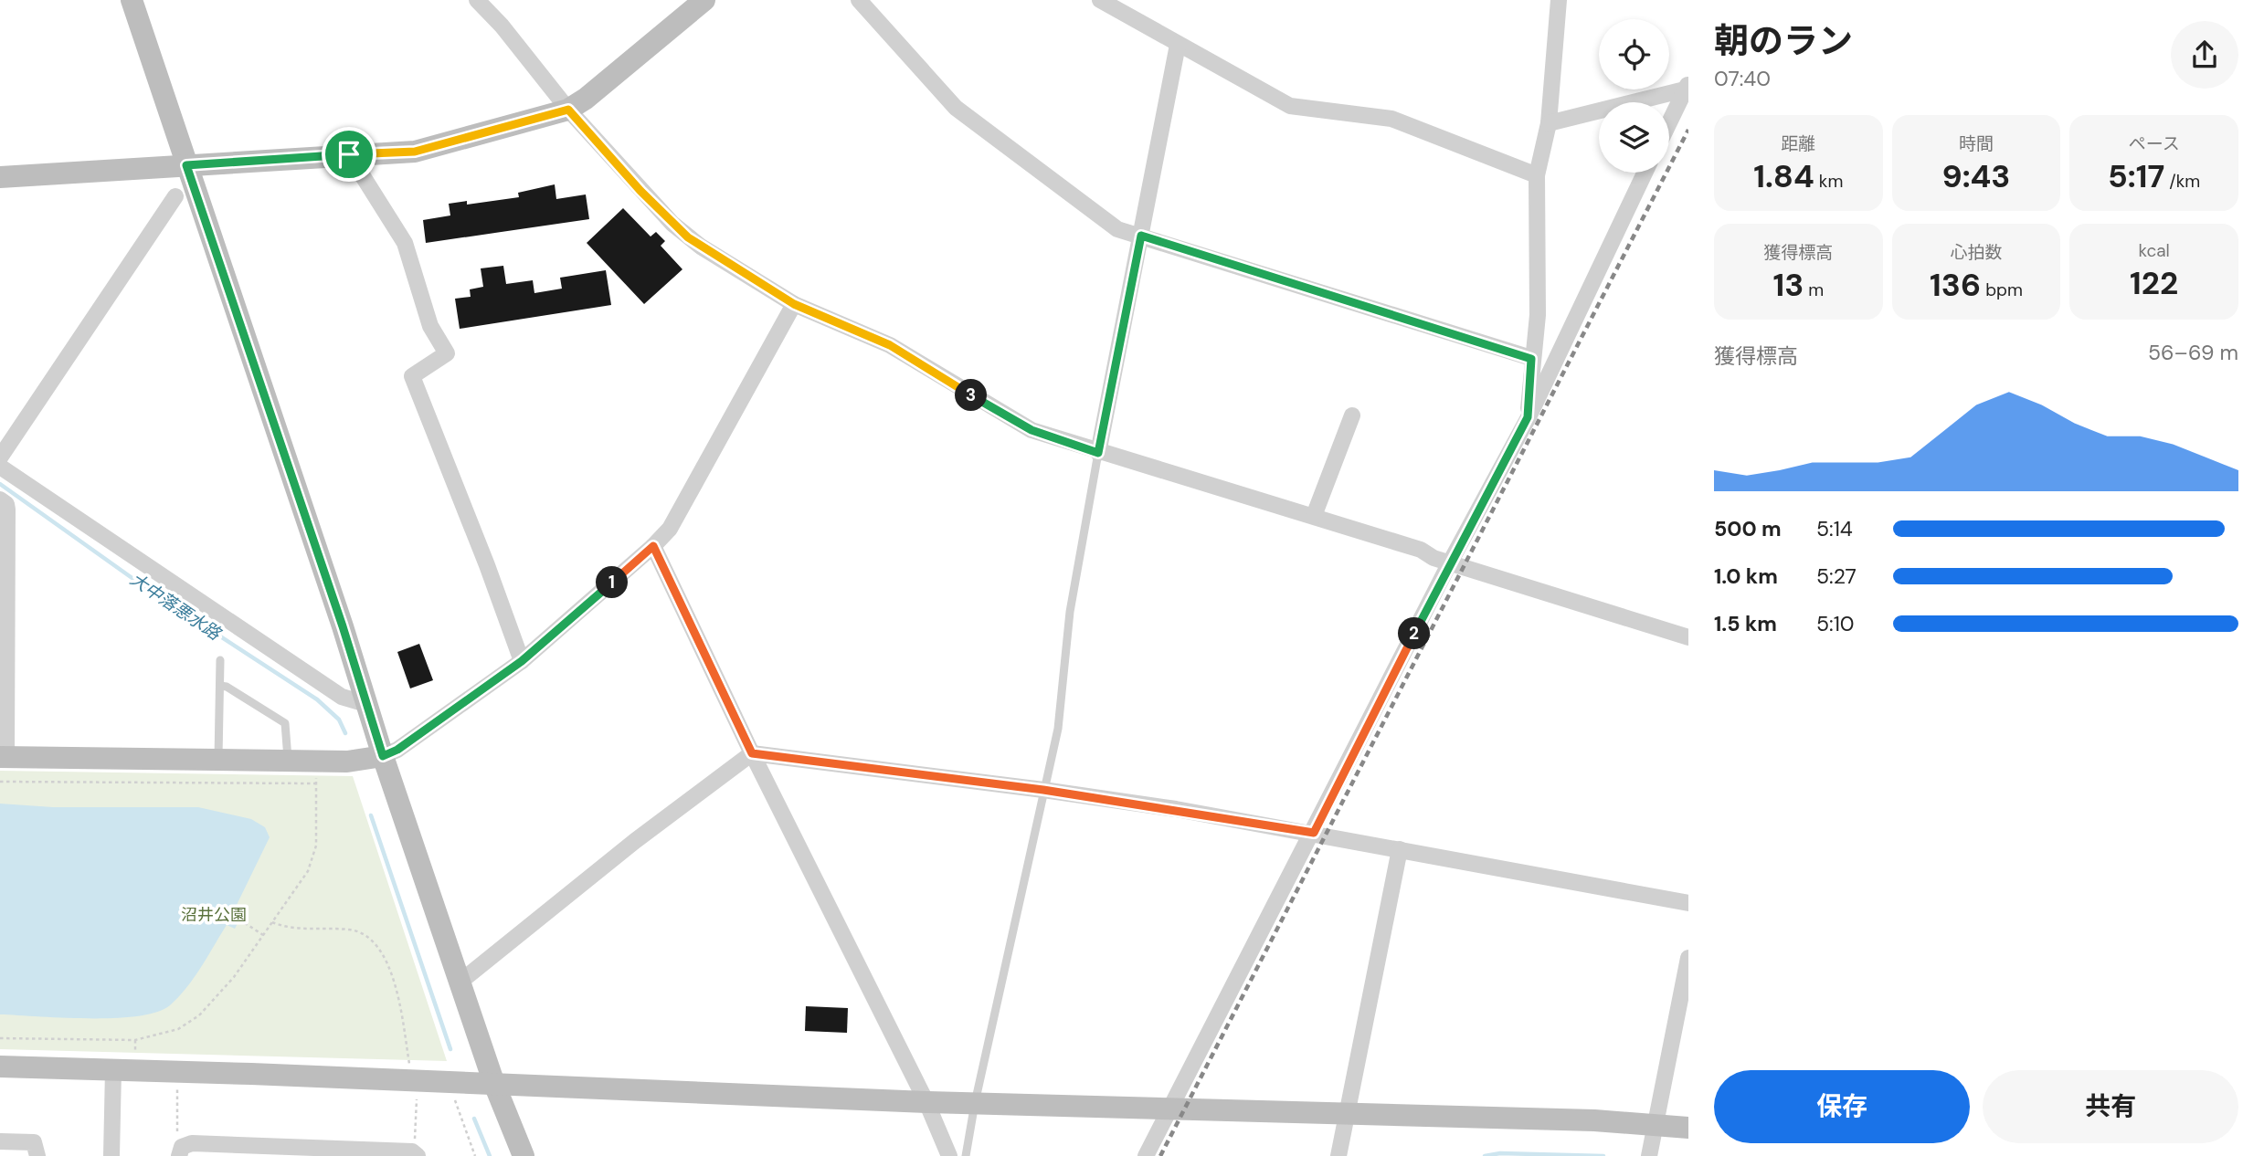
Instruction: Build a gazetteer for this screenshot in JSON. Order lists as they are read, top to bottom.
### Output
{
  "water": ["大中落悪水路"],
  "parks": ["沼井公園"],
  "page": {
    "heading": ["朝のラン", "07:40"],
    "stats": [
      ["距離", "1.84 km"],
      ["時間", "9:43"],
      ["ペース", "5:17 /km"],
      ["獲得標高", "13 m"],
      ["心拍数", "136 bpm"],
      ["kcal", "122"]
    ],
    "chart": ["獲得標高", "56–69 m"],
    "pins": ["3", "1", "2"],
    "list": [
      {
        "name": "500 m",
        "note": "5:14"
      },
      {
        "name": "1.0 km",
        "note": "5:27"
      },
      {
        "name": "1.5 km",
        "note": "5:10"
      }
    ],
    "buttons": ["保存", "共有"]
  }
}
